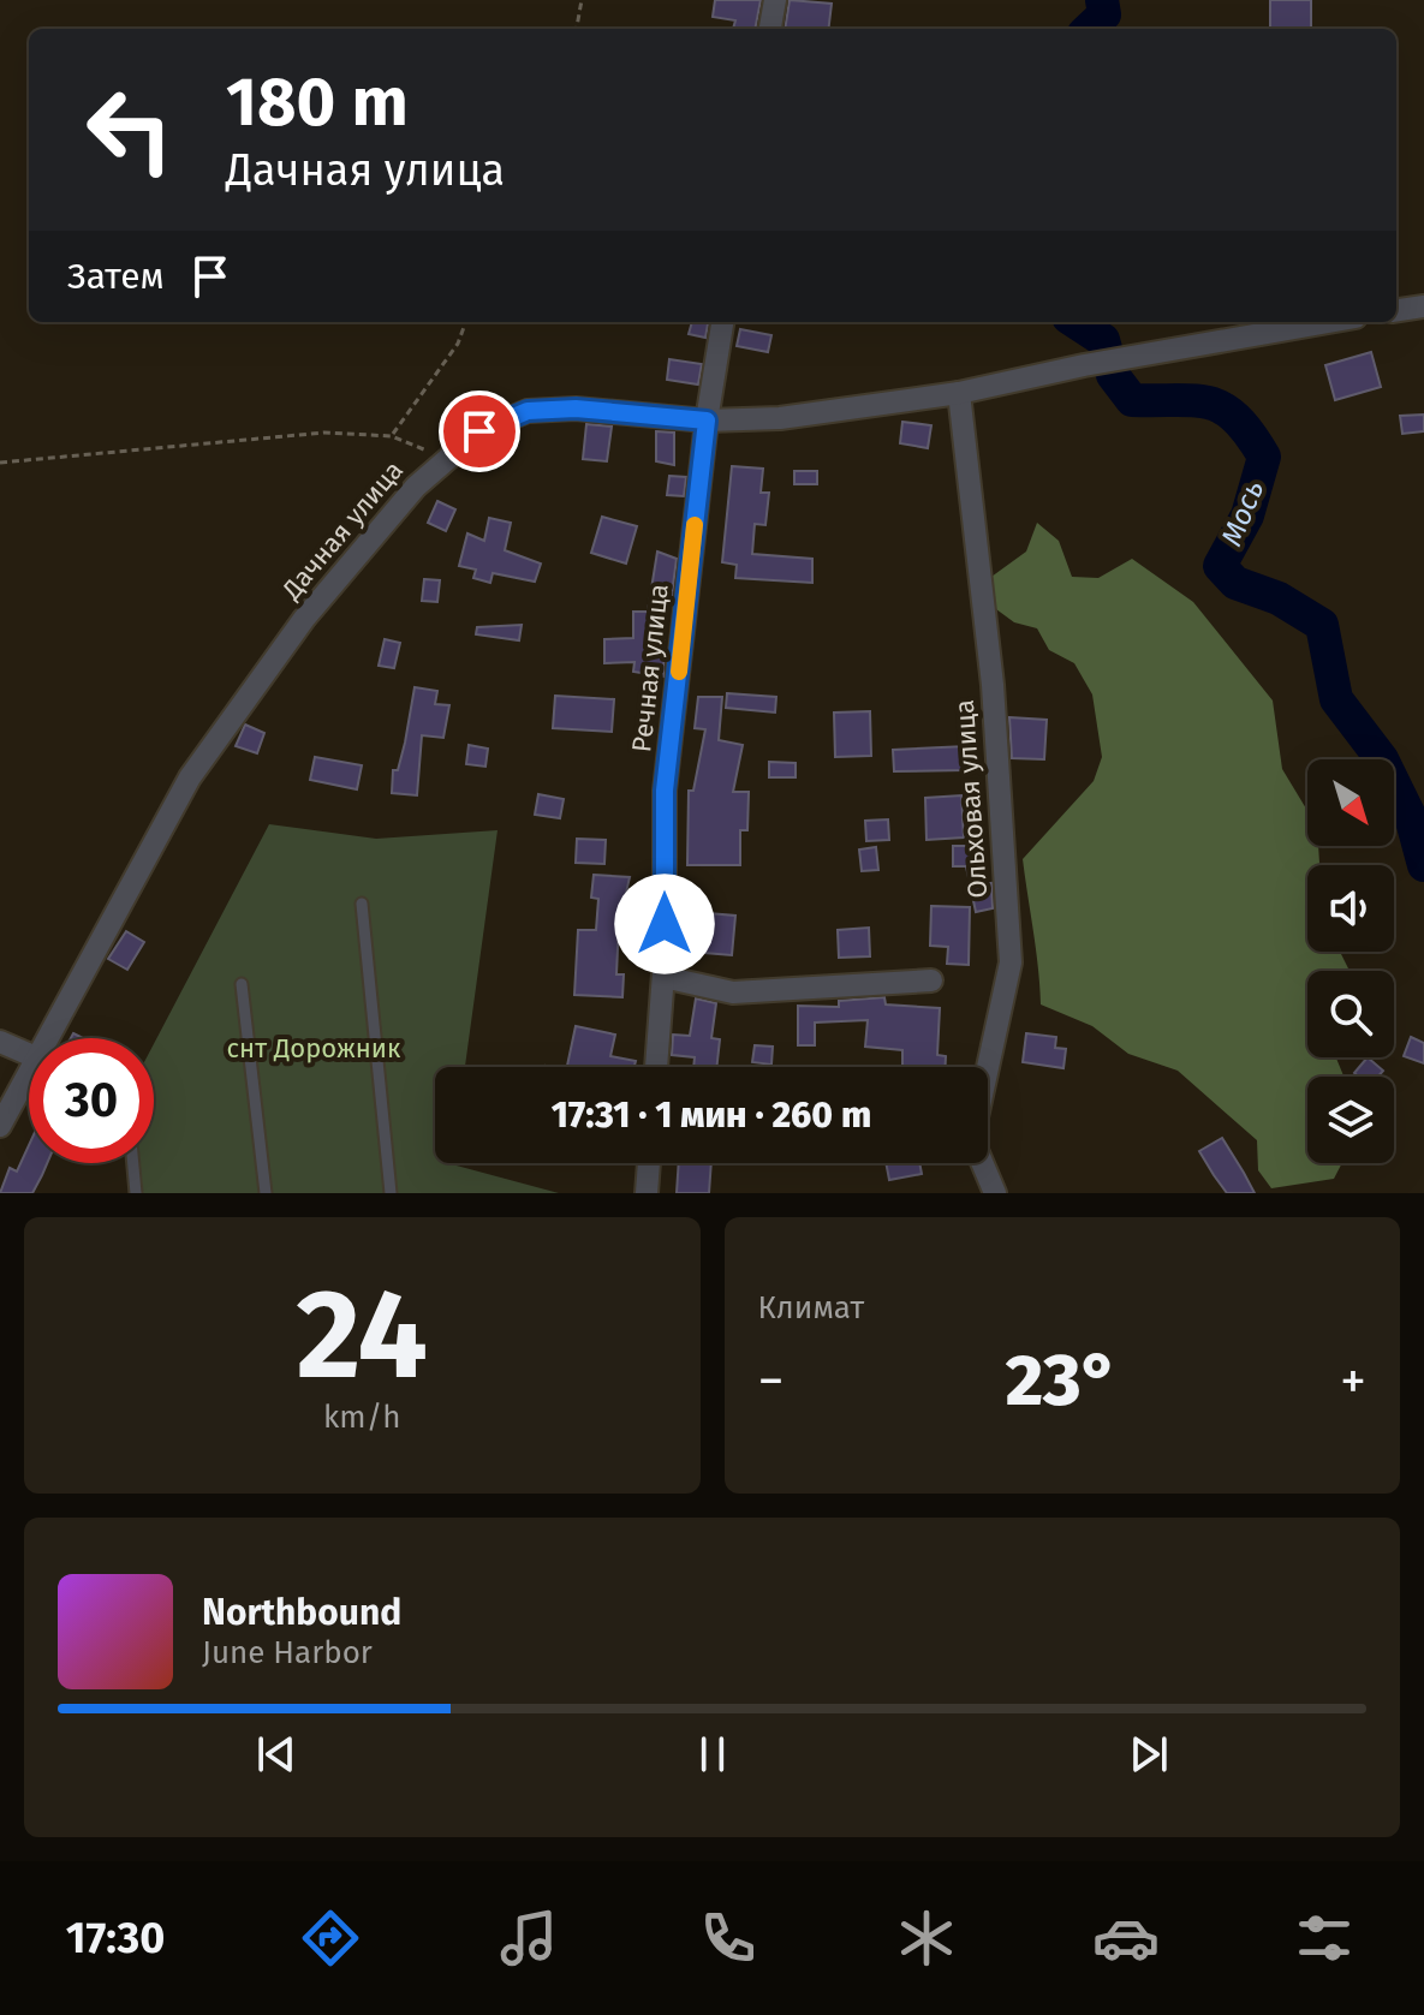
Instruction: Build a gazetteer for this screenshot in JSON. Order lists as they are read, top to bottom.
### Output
{
  "streets": {
    "street": ["Дачная улица", "Речная улица", "Ольховая улица"]
  },
  "crossings": [
    ["Дачная улица", "Речная улица"],
    ["Дачная улица", "Ольховая улица"]
  ],
  "water": ["Мось"],
  "parks": ["снт Дорожник"],
  "north": "bottom right",
  "page": {
    "turn": ["180 m", "Дачная улица"],
    "then": "Затем",
    "limit": "30",
    "trip": "17:31 · 1 мин · 260 m",
    "tile": [
      ["24", "km/h"],
      "Климат"
    ],
    "heat": ["−", "23°", "+"],
    "song": ["Northbound", "June Harbor"],
    "tabs": "17:30"
  }
}
